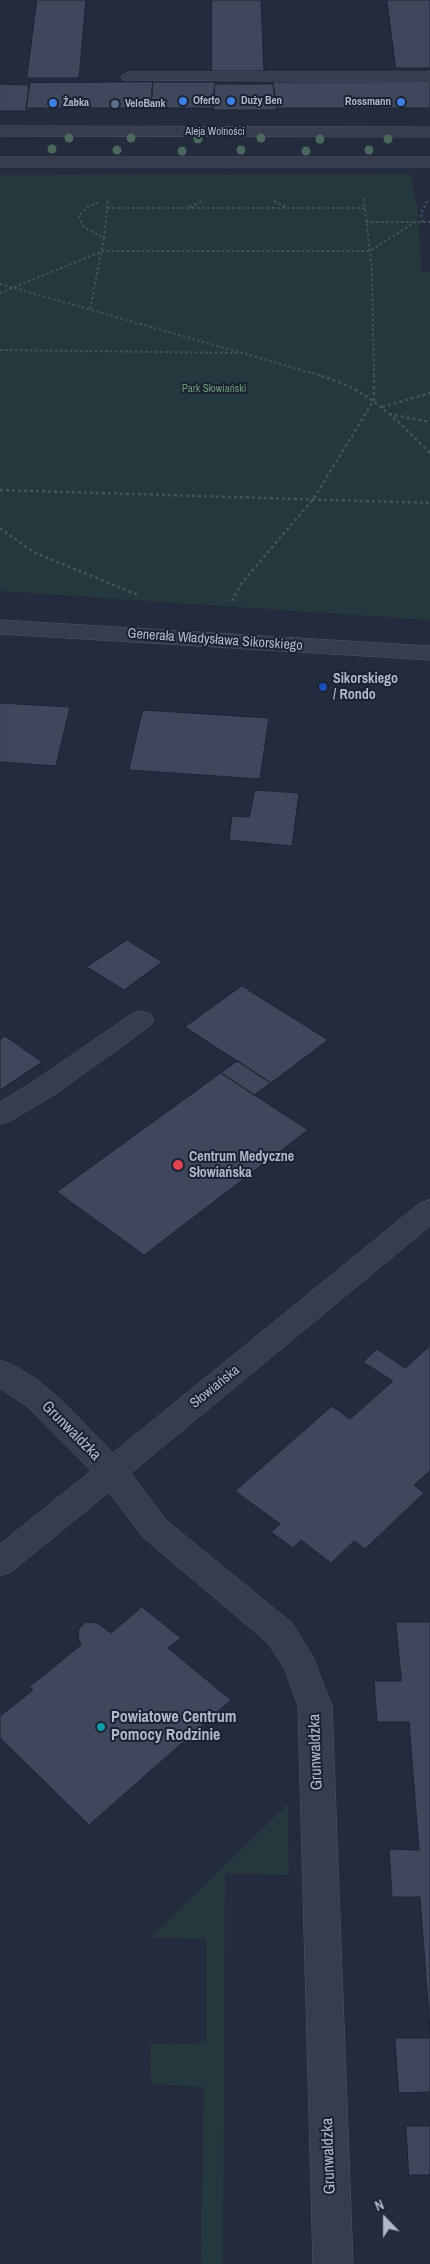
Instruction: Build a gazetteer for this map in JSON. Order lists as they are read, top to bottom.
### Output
{
  "streets": {
    "street": [
      "Aleja Wolności",
      "Generała Władysława Sikorskiego",
      "Słowiańska",
      "Grunwaldzka"
    ]
  },
  "crossings": [
    ["Słowiańska", "Grunwaldzka"]
  ],
  "parks": ["Park Słowiański"],
  "places": [
    "Oferto",
    "Duży Ben",
    "Rossmann",
    "Żabka",
    "VeloBank",
    "Sikorskiego / Rondo",
    "Centrum Medyczne Słowiańska",
    "Powiatowe Centrum Pomocy Rodzinie"
  ],
  "north": "top"
}
